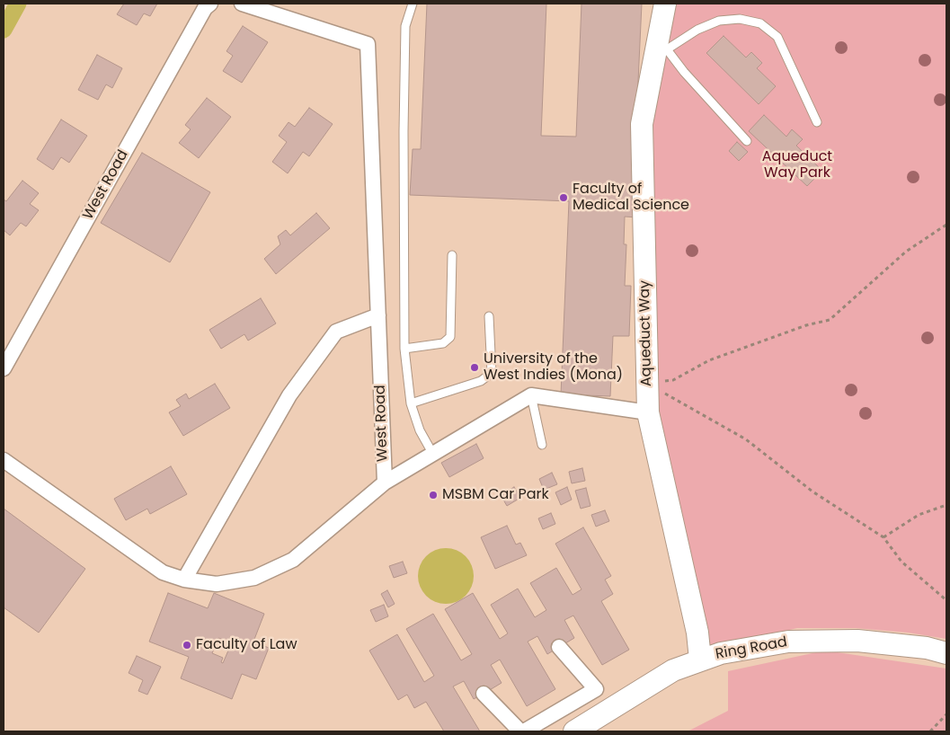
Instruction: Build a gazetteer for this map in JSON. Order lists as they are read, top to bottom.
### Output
{
  "streets": {
    "street": ["West Road", "Aqueduct Way", "Ring Road"]
  },
  "crossings": [
    ["Aqueduct Way", "Ring Road"]
  ],
  "parks": ["Aqueduct Way Park"],
  "places": [
    "Faculty of Medical Science",
    "University of the West Indies (Mona)",
    "MSBM Car Park",
    "Faculty of Law"
  ]
}
